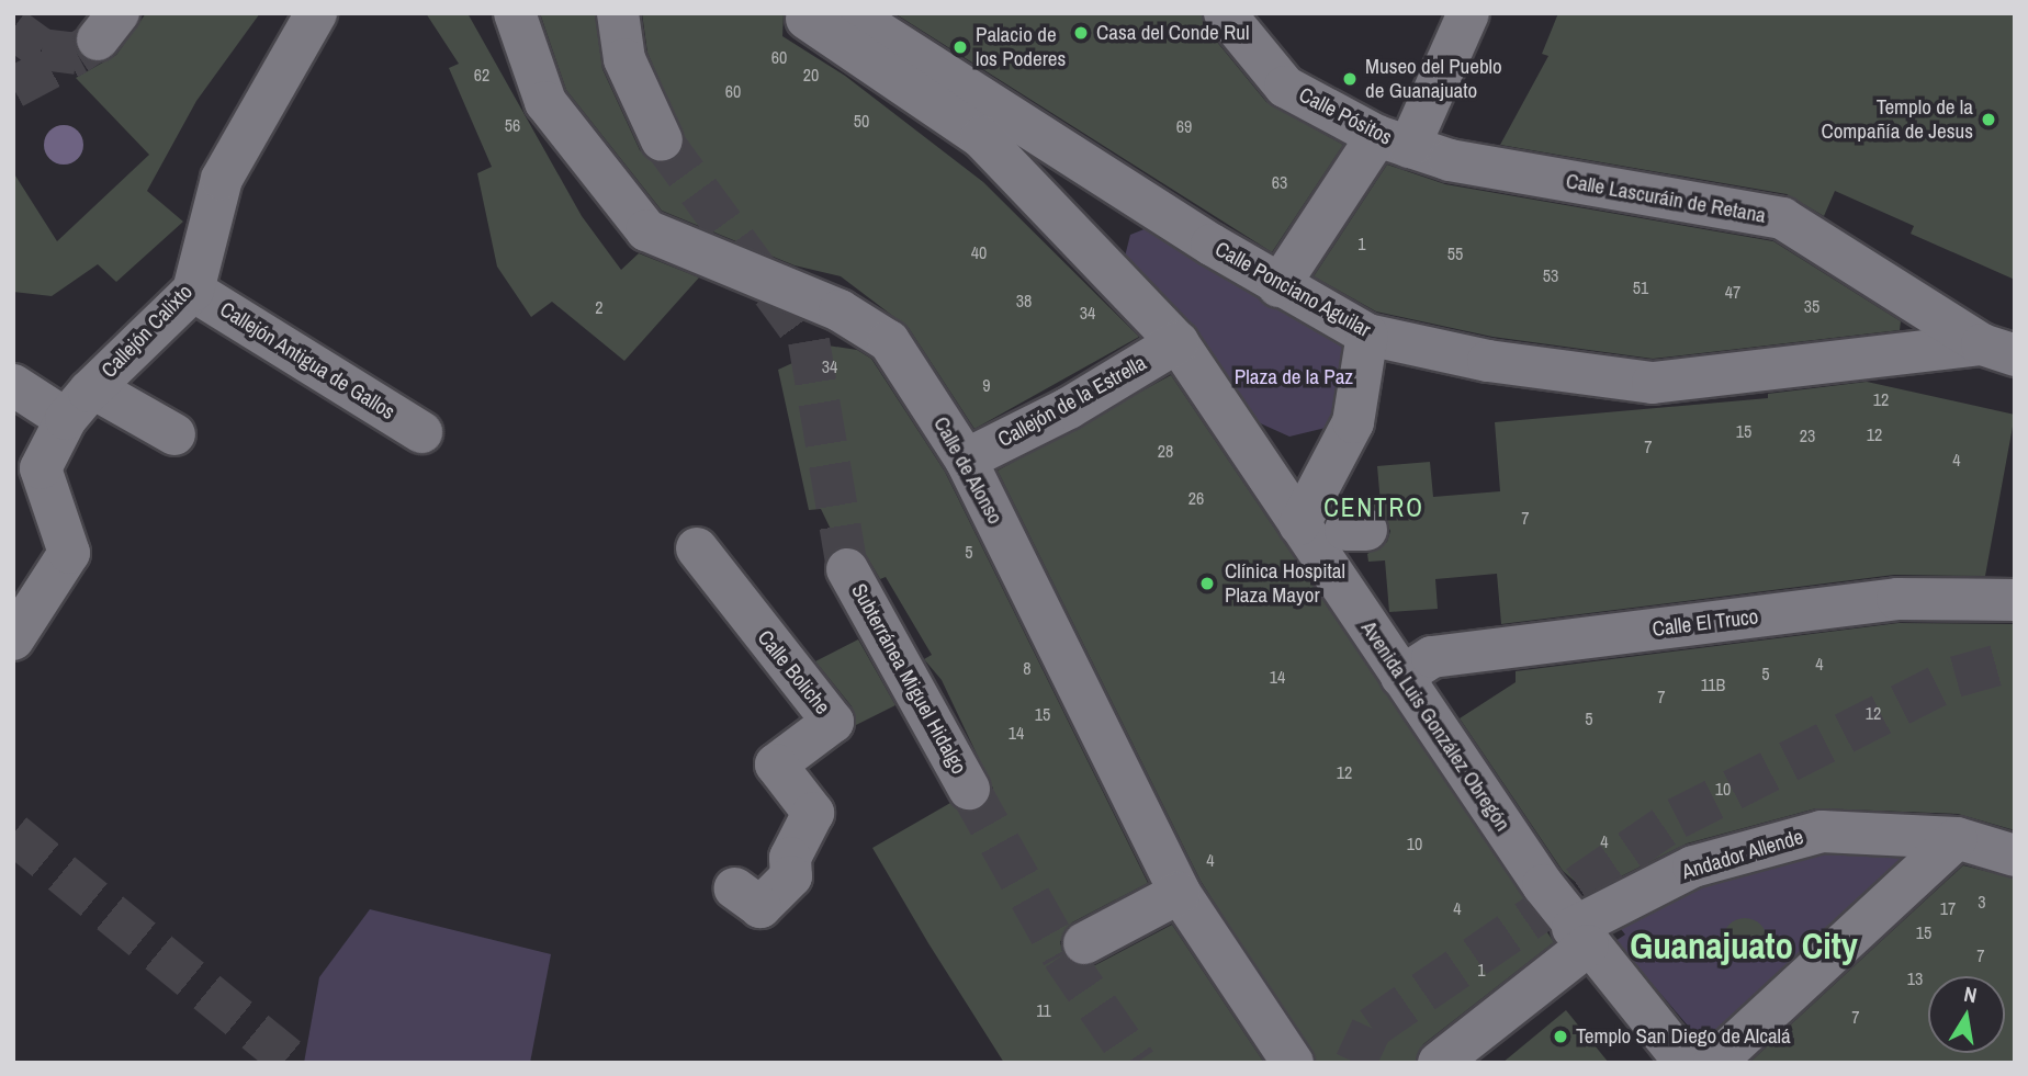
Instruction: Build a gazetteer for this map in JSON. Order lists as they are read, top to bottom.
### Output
{
  "streets": {
    "street": [
      "Calle Pósitos",
      "Calle Lascuráin de Retana",
      "Calle Ponciano Aguilar",
      "Callejón Calixto",
      "Callejón Antigua de Gallos",
      "Callejón de la Estrella",
      "Calle de Alonso",
      "Calle El Truco",
      "Calle Boliche",
      "Subterránea Miguel Hidalgo",
      "Avenida Luis González Obregón",
      "Andador Allende"
    ]
  },
  "crossings": [
    ["Calle Pósitos", "Calle Lascuráin de Retana"],
    ["Calle Lascuráin de Retana", "Calle Ponciano Aguilar"],
    ["Callejón Calixto", "Callejón Antigua de Gallos"],
    ["Callejón de la Estrella", "Calle de Alonso"],
    ["Calle El Truco", "Avenida Luis González Obregón"],
    ["Avenida Luis González Obregón", "Andador Allende"]
  ],
  "districts": ["CENTRO", "Guanajuato City"],
  "parks": ["Plaza de la Paz"],
  "places": [
    "Casa del Conde Rul",
    "Palacio de los Poderes",
    "Museo del Pueblo de Guanajuato",
    "Templo de la Compañía de Jesus",
    "Clínica Hospital Plaza Mayor",
    "Templo San Diego de Alcalá"
  ],
  "house_numbers": [
    "60",
    "62",
    "20",
    "60",
    "50",
    "56",
    "69",
    "63",
    "1",
    "40",
    "55",
    "53",
    "51",
    "47",
    "38",
    "35",
    "2",
    "34",
    "34",
    "9",
    "12",
    "15",
    "12",
    "23",
    "7",
    "28",
    "4",
    "26",
    "7",
    "5",
    "4",
    "8",
    "5",
    "14",
    "11B",
    "7",
    "12",
    "15",
    "5",
    "14",
    "12",
    "10",
    "4",
    "10",
    "4",
    "3",
    "4",
    "17",
    "15",
    "7",
    "1",
    "13",
    "11",
    "7"
  ],
  "north": "top"
}
